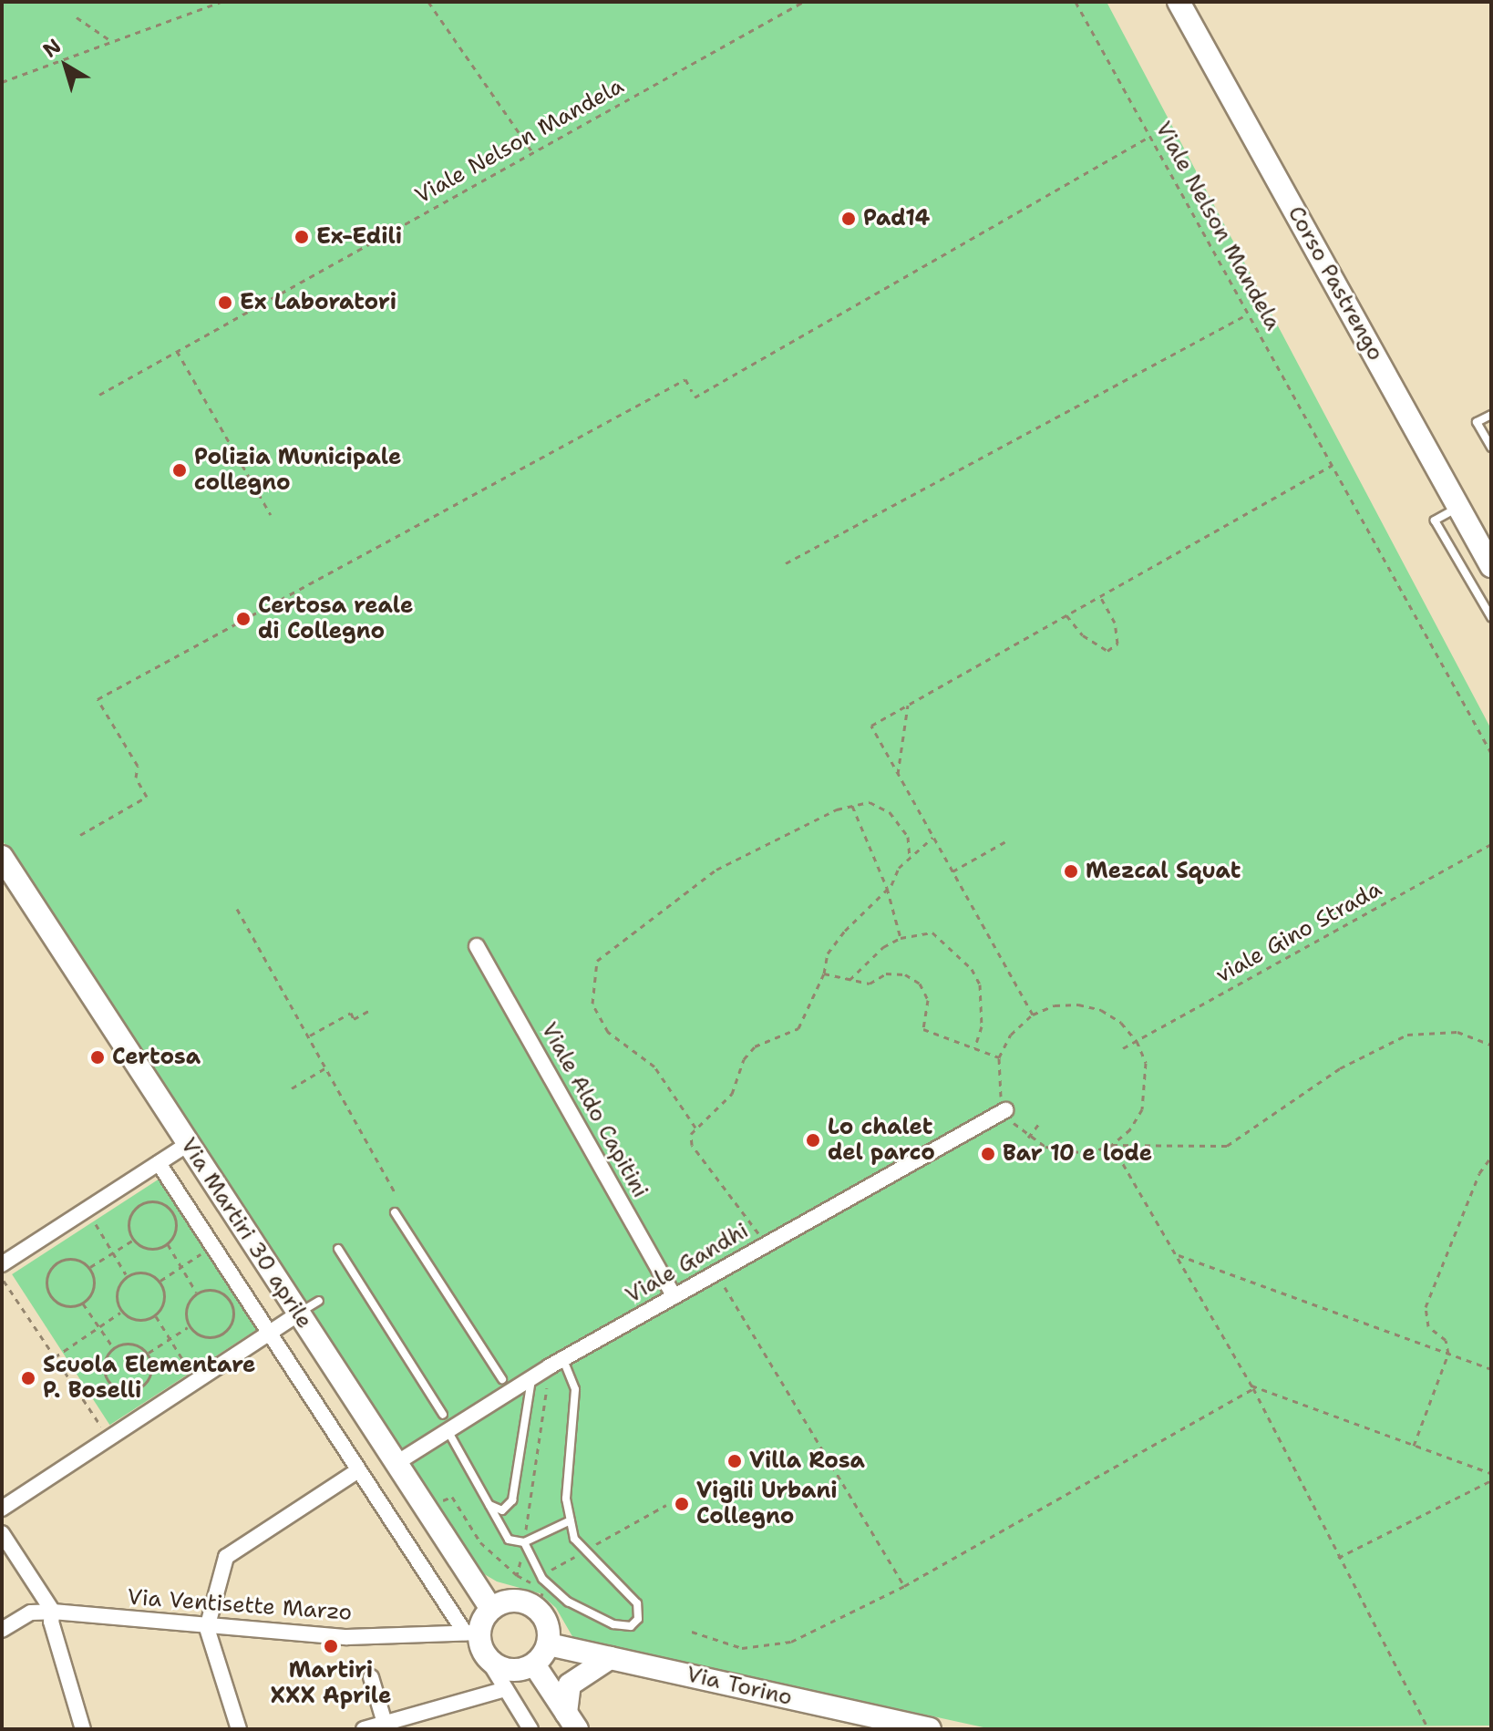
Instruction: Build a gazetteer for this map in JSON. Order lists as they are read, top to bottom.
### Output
{
  "streets": {
    "street": [
      "Corso Pastrengo",
      "Viale Aldo Capitini",
      "Via Martiri 30 aprile",
      "Viale Gandhi",
      "Via Ventisette Marzo",
      "Via Torino"
    ],
    "path": ["Viale Nelson Mandela", "viale Gino Strada"]
  },
  "crossings": [
    ["viale Gino Strada", "Viale Gandhi"],
    ["Viale Aldo Capitini", "Viale Gandhi"],
    ["Via Martiri 30 aprile", "Viale Gandhi"],
    ["Via Martiri 30 aprile", "Via Ventisette Marzo"],
    ["Via Martiri 30 aprile", "Via Torino"],
    ["Via Ventisette Marzo", "Via Torino"]
  ],
  "places": [
    "Pad14",
    "Ex-Edili",
    "Ex Laboratori",
    "Polizia Municipale collegno",
    "Certosa reale di Collegno",
    "Mezcal Squat",
    "Certosa",
    "Lo chalet del parco",
    "Bar 10 e lode",
    "Scuola Elementare P. Boselli",
    "Villa Rosa",
    "Vigili Urbani Collegno",
    "Martiri XXX Aprile"
  ],
  "north": "top left"
}
